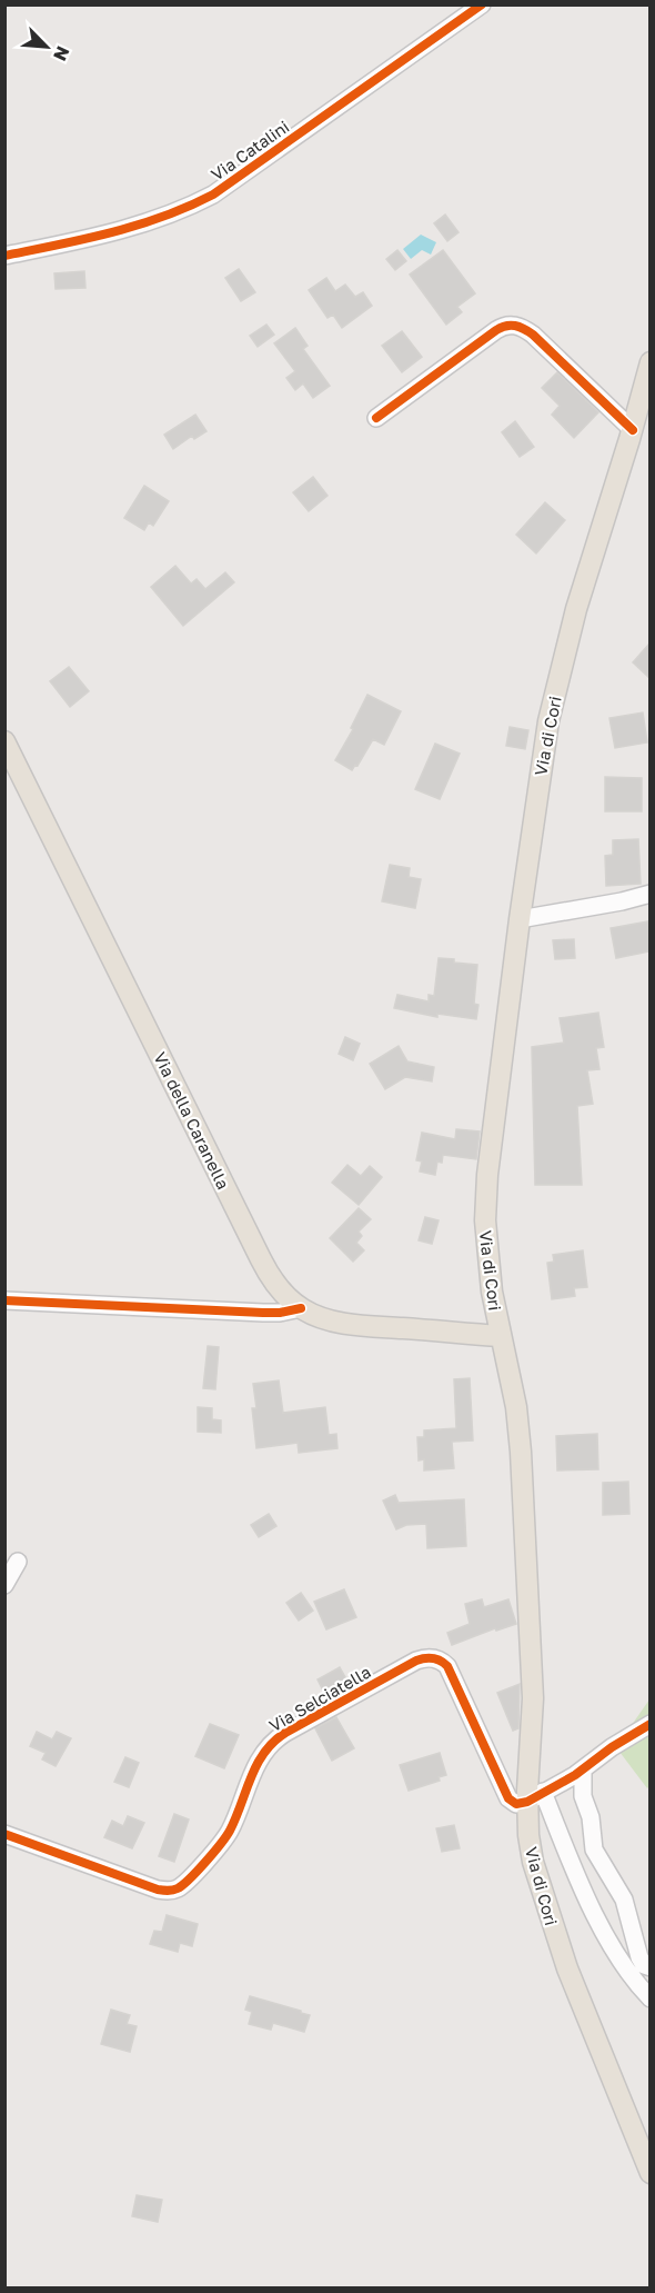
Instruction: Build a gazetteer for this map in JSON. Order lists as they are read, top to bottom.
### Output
{
  "streets": {
    "main road": ["Via di Cori", "Via della Caranella"],
    "street": ["Via Catalini", "Via Selciatella"]
  },
  "crossings": [
    ["Via di Cori", "Via della Caranella"],
    ["Via di Cori", "Via Selciatella"]
  ],
  "north": "bottom right"
}
